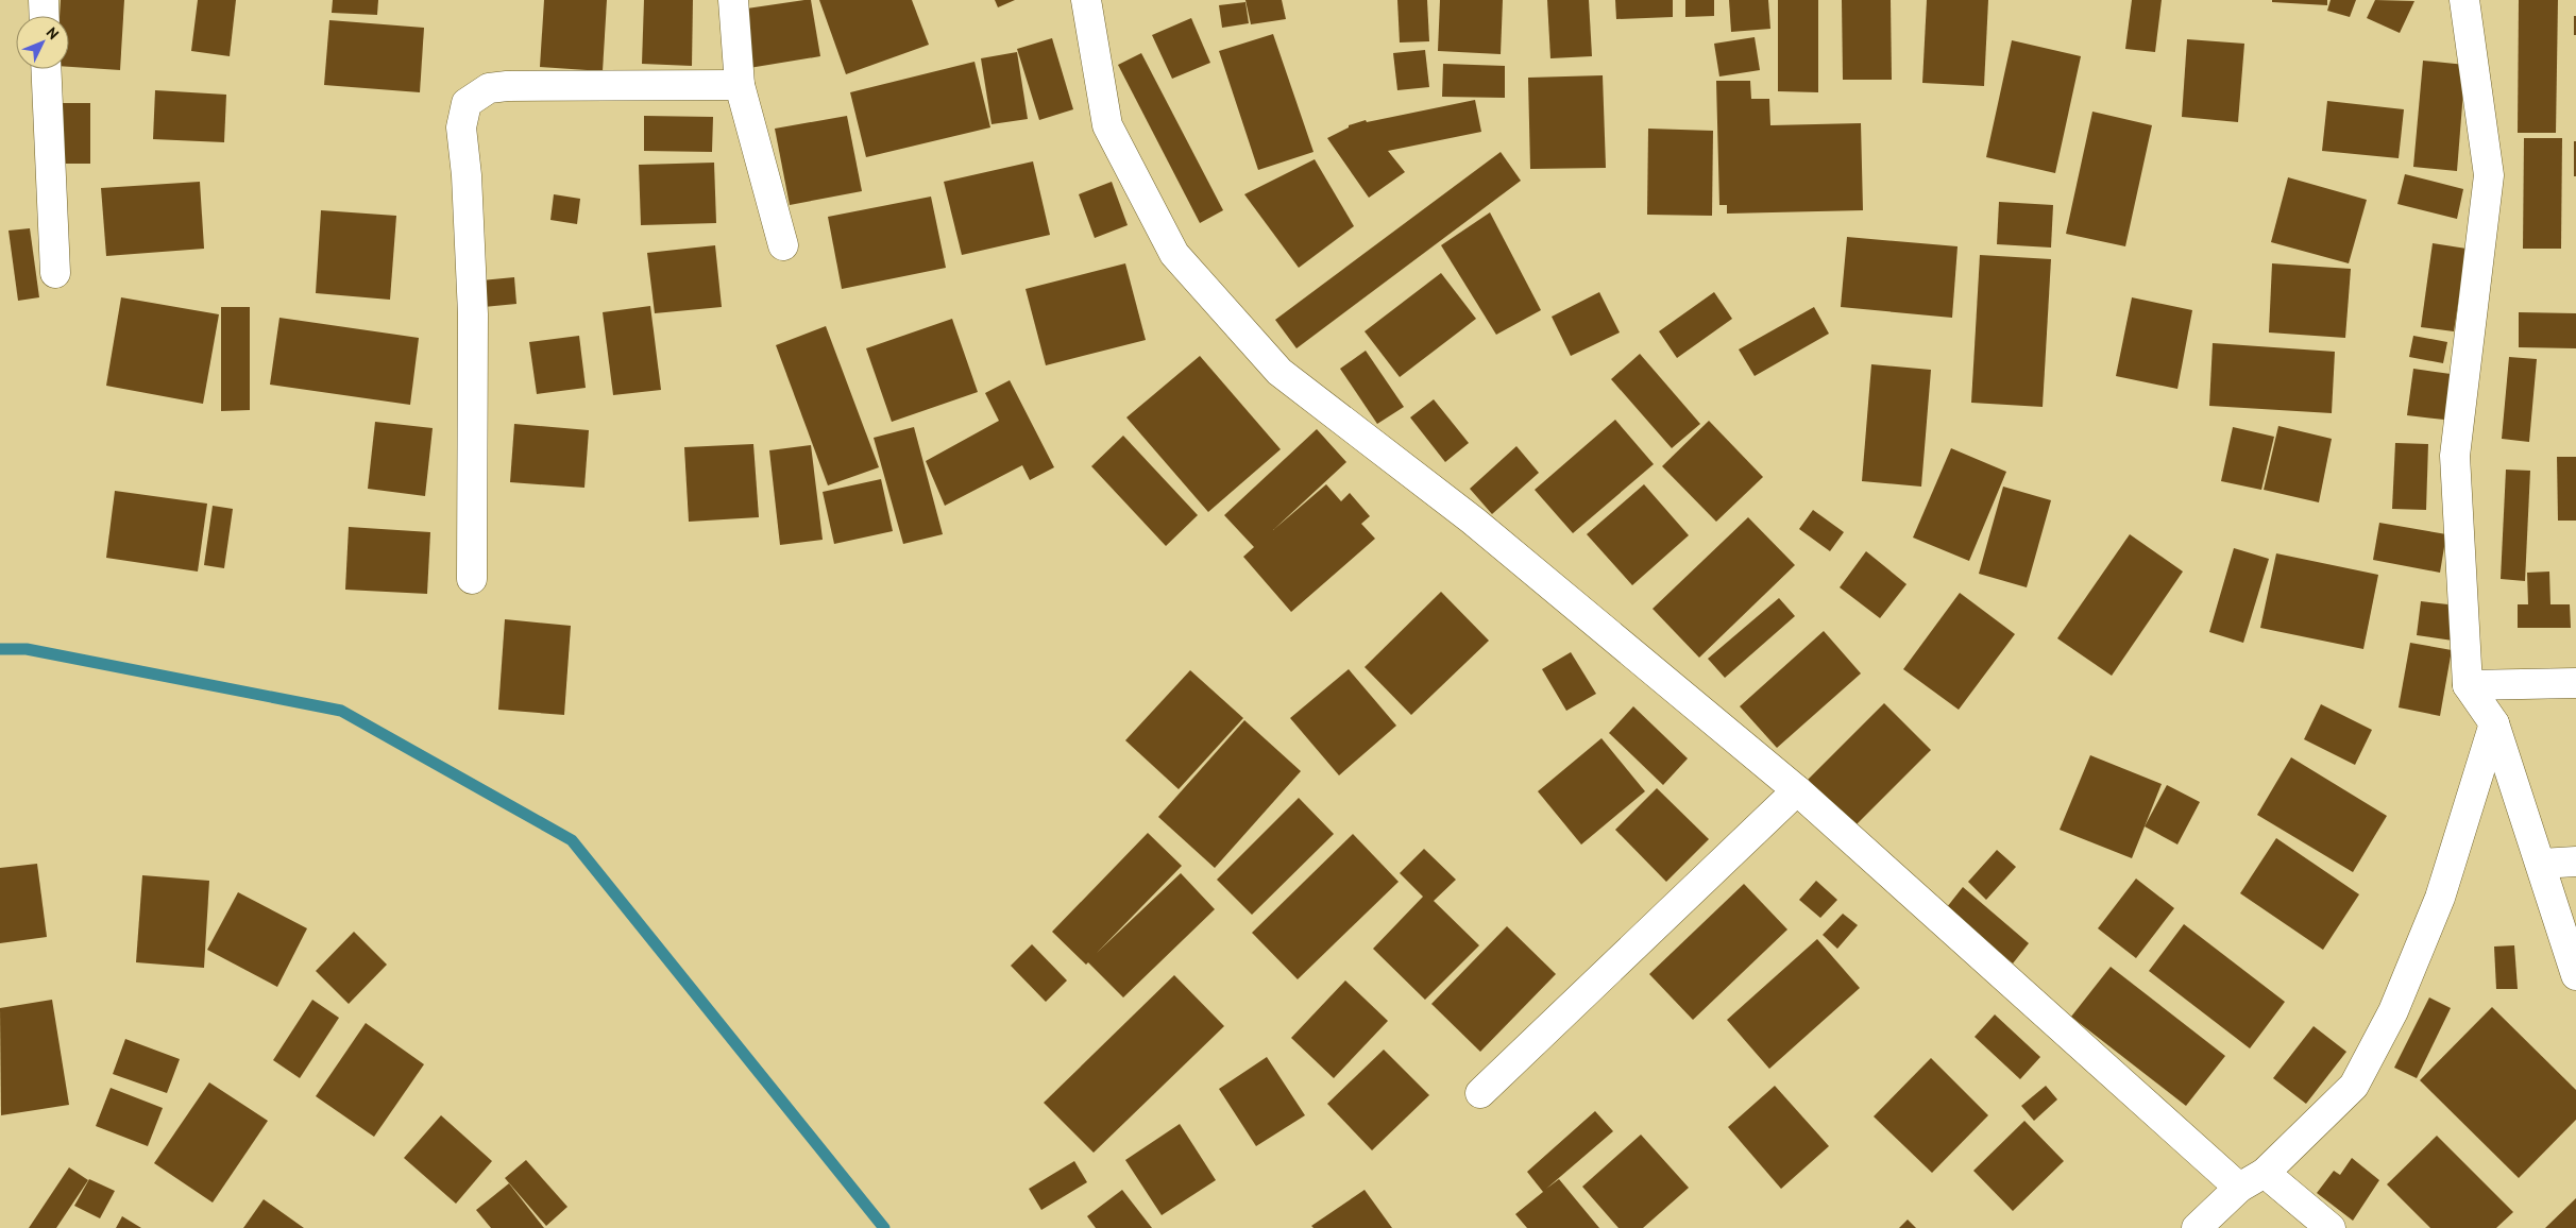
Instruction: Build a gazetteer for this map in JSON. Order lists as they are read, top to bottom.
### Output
{
  "north": "top right"
}
